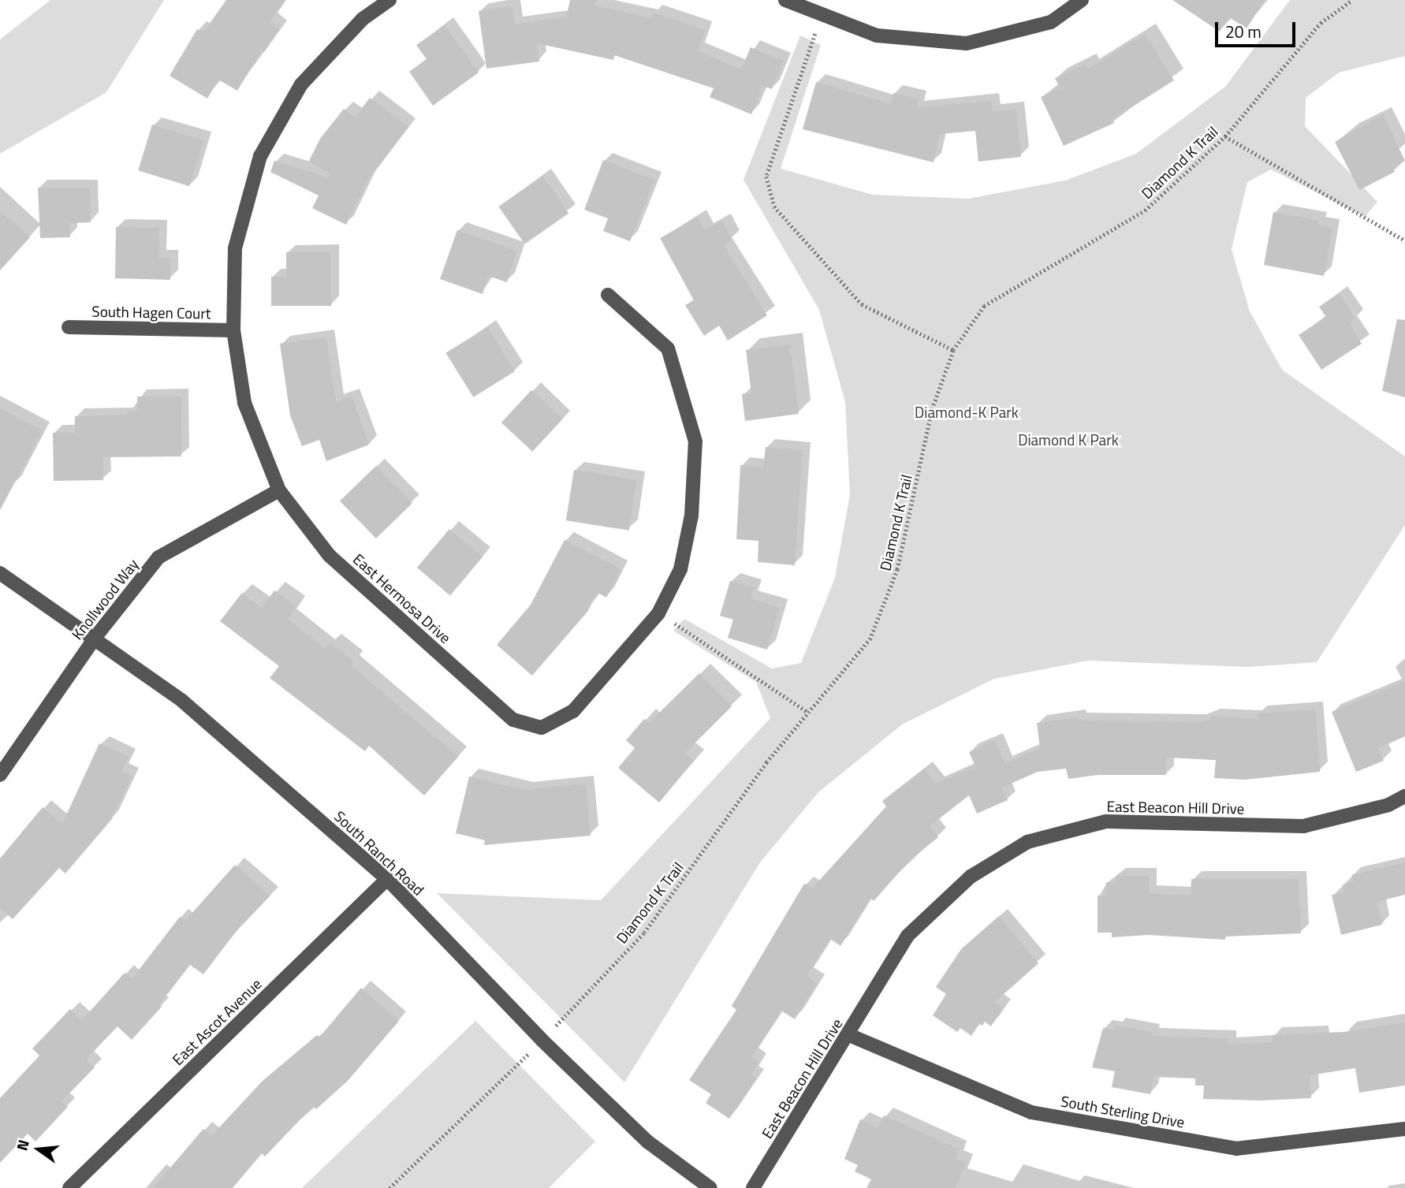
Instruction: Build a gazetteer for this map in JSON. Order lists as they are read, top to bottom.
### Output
{
  "streets": {
    "street": [
      "South Hagen Court",
      "East Hermosa Drive",
      "Knollwood Way",
      "East Beacon Hill Drive",
      "South Ranch Road",
      "East Ascot Avenue",
      "South Sterling Drive"
    ],
    "path": ["Diamond K Trail"]
  },
  "crossings": [
    ["Diamond K Trail", "South Ranch Road"],
    ["South Hagen Court", "East Hermosa Drive"],
    ["East Hermosa Drive", "Knollwood Way"],
    ["Knollwood Way", "South Ranch Road"],
    ["East Beacon Hill Drive", "South Sterling Drive"],
    ["South Ranch Road", "East Ascot Avenue"]
  ],
  "parks": ["Diamond-K Park", "Diamond K Park"],
  "scale_bar": "20 m",
  "north": "left"
}
